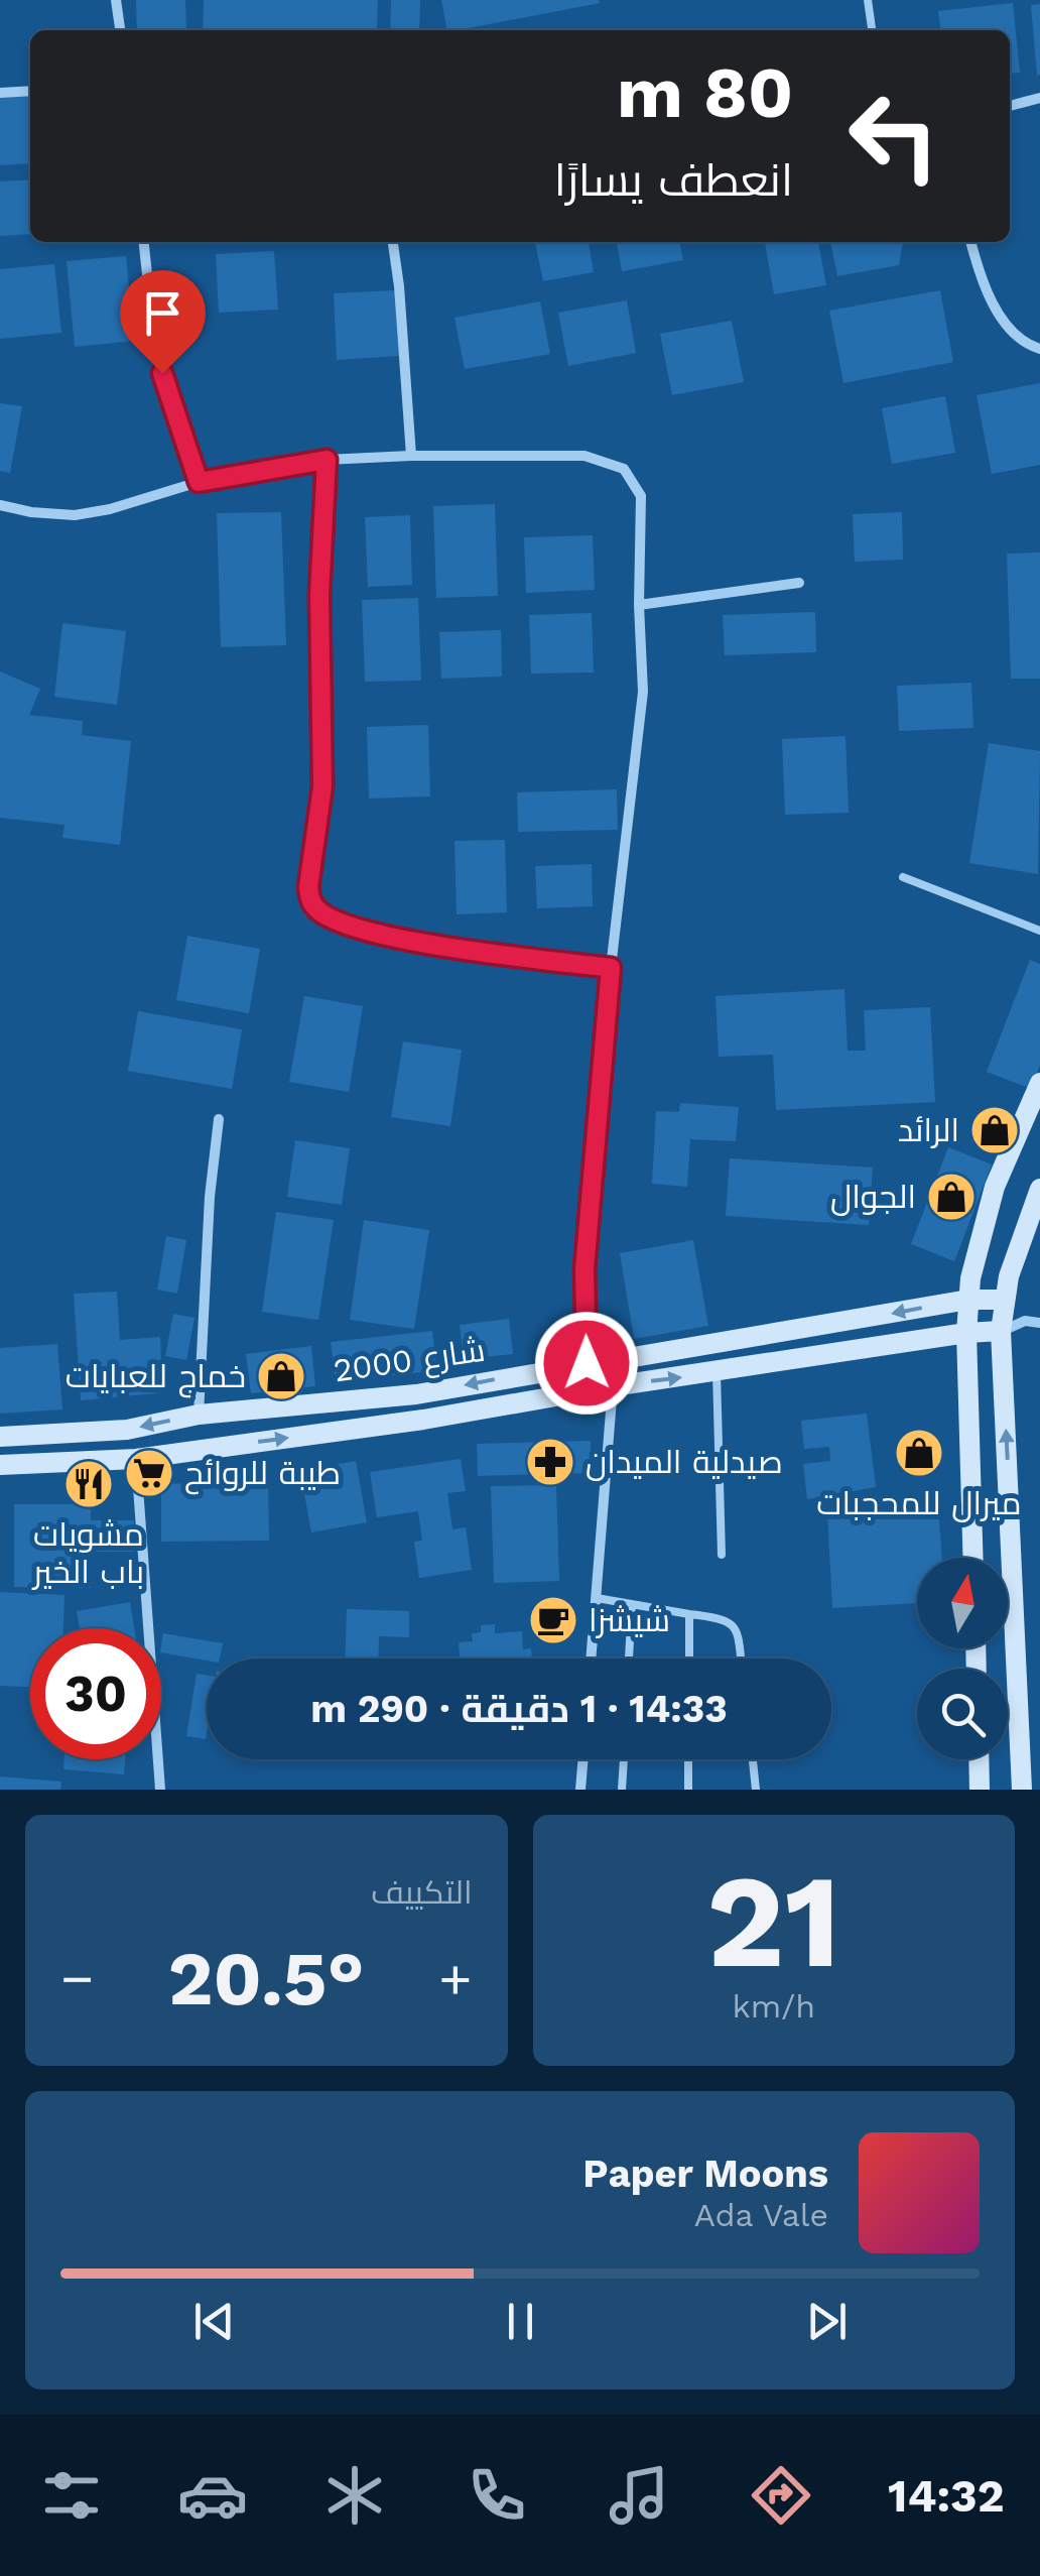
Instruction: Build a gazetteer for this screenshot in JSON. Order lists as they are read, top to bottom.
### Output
{
  "streets": {
    "main road": ["شارع 2000"]
  },
  "places": {
    "shop": [
      "الرائد",
      "الجوال",
      "خماج للعبايات",
      "ميرال للمحجبات"
    ],
    "pharmacy": ["صيدلية الميدان"],
    "supermarket": ["طيبة للروائح"],
    "restaurant": ["مشويات باب الخير"],
    "cafe": ["شيشزا"]
  },
  "north": "top",
  "page": {
    "turn": ["80 m", "انعطف يسارًا"],
    "limit": "30",
    "trip": "14:33 · 1 دقيقة · 290 m",
    "tile": [
      ["21", "km/h"],
      "التكييف"
    ],
    "heat": ["−", "20.5°", "+"],
    "song": ["Paper Moons", "Ada Vale"],
    "tabs": "14:32"
  }
}
